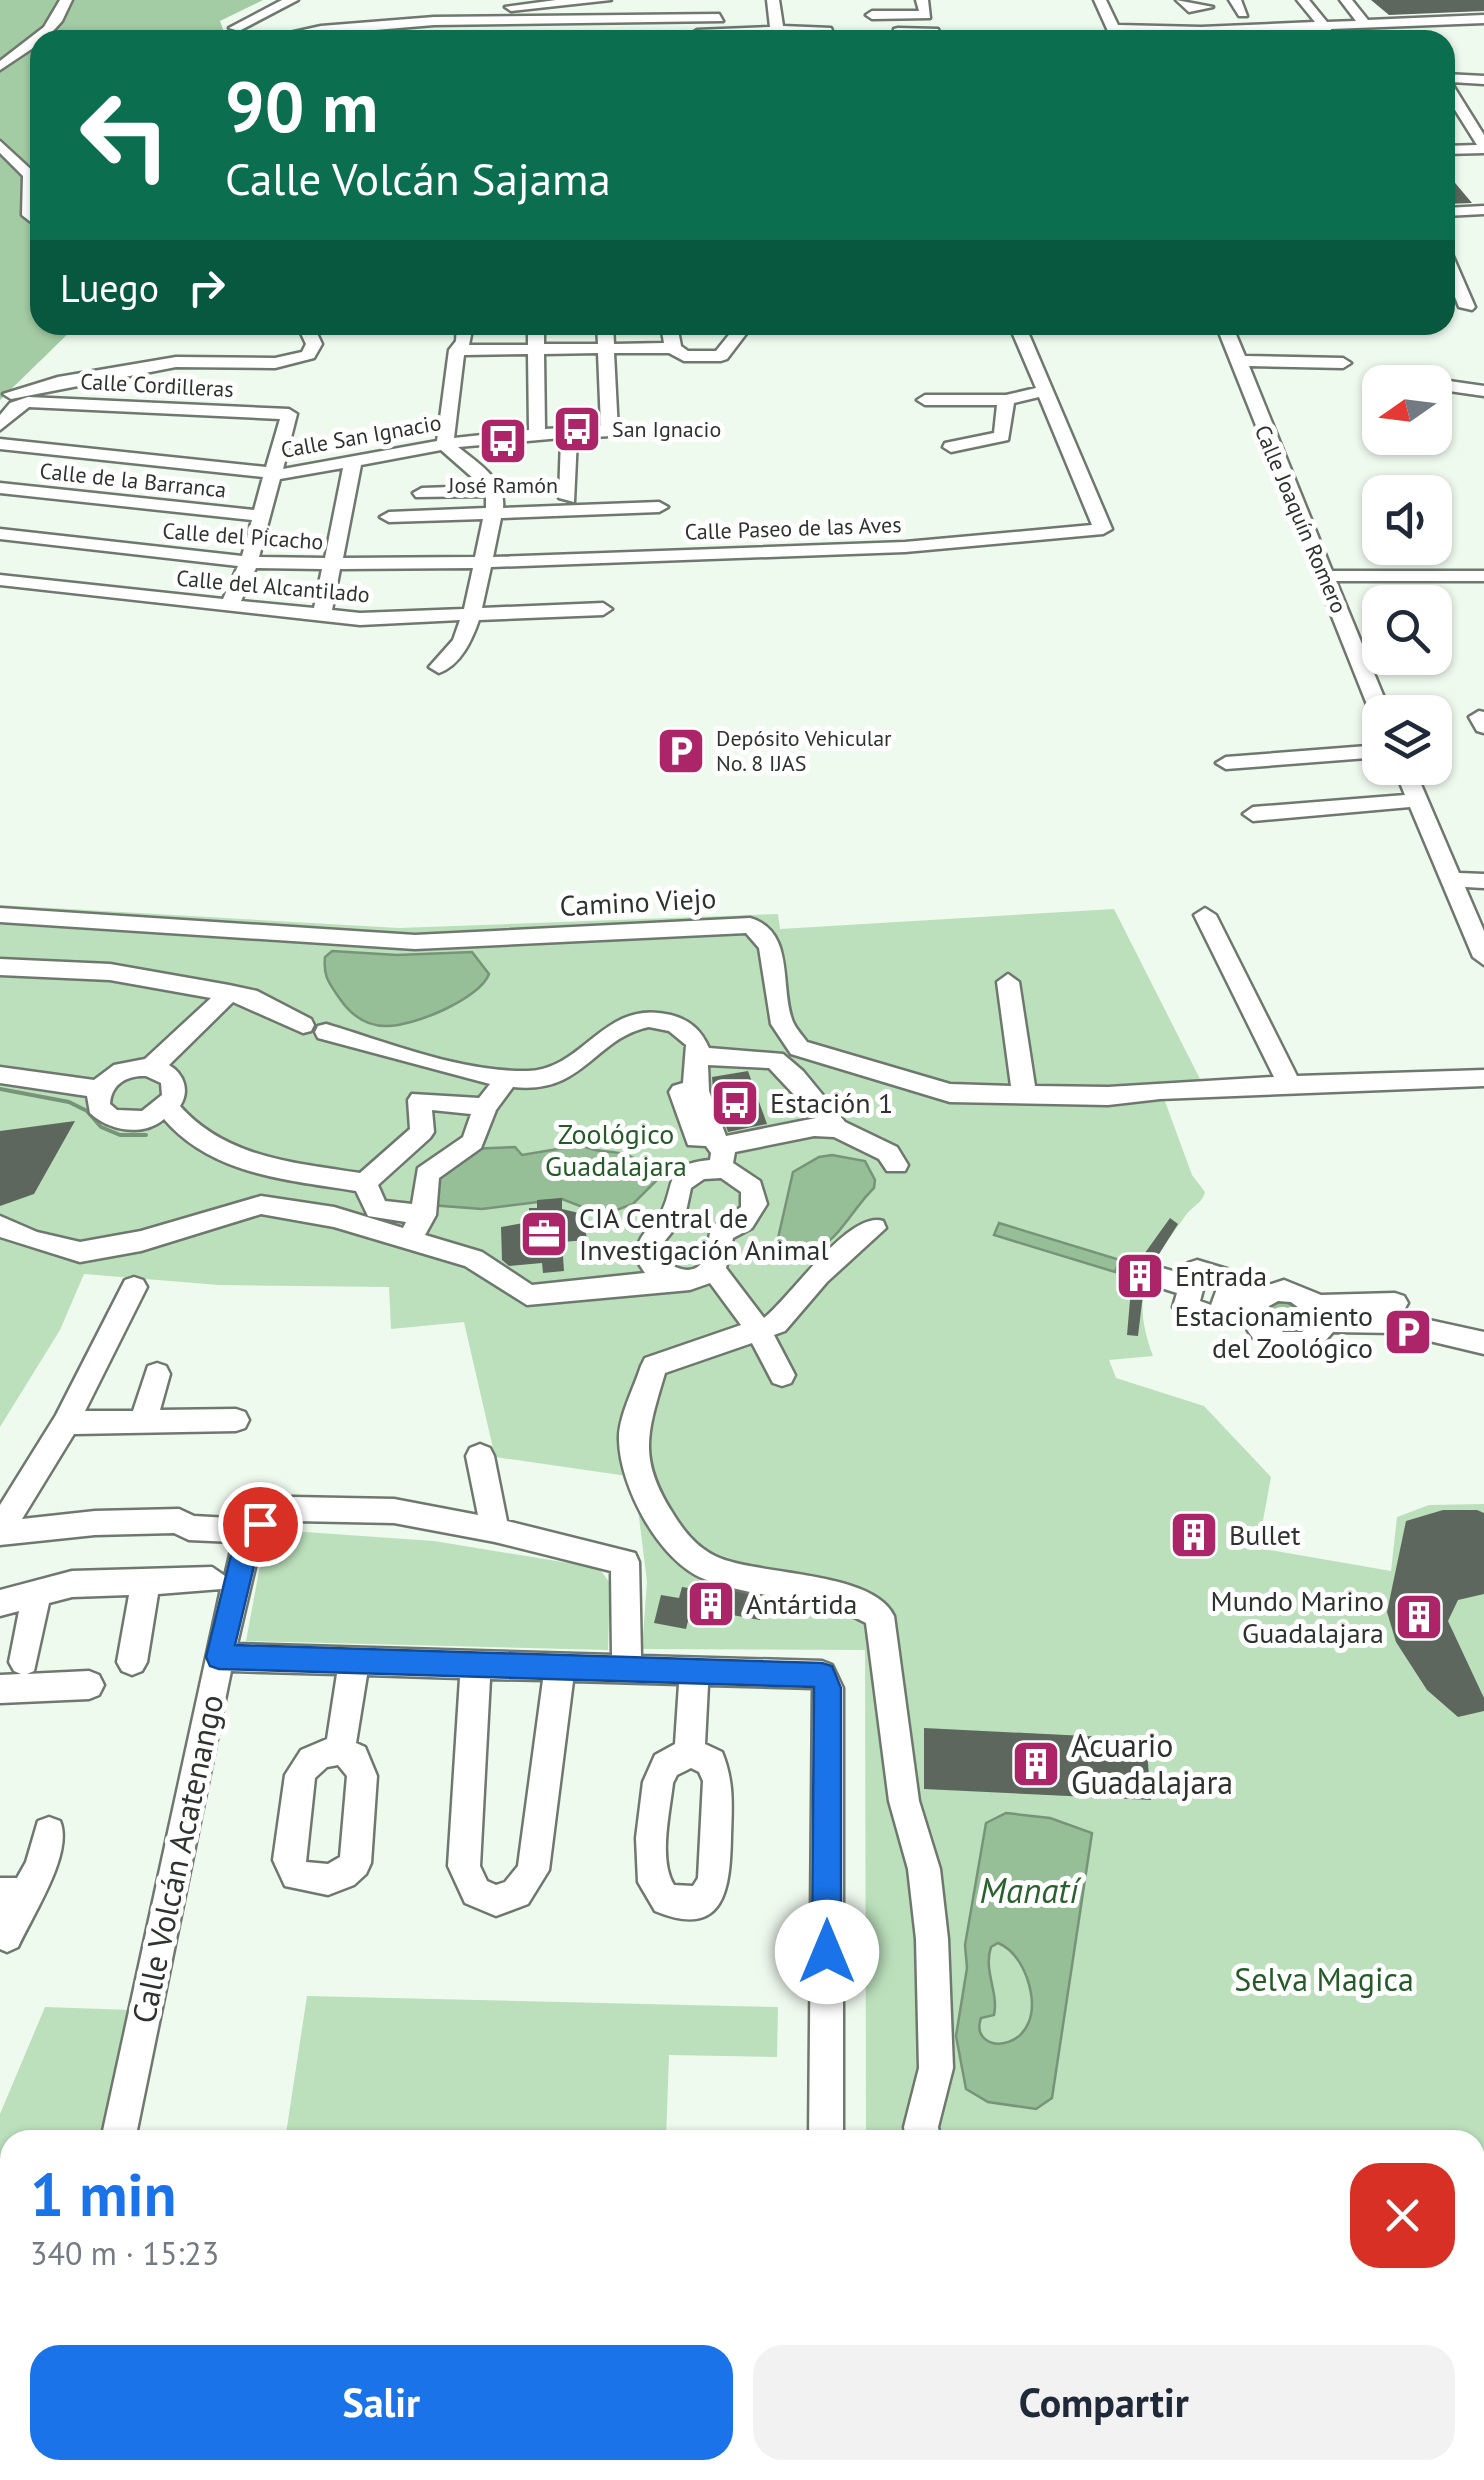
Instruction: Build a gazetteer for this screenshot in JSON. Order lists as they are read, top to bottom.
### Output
{
  "streets": {
    "street": [
      "Calle Cordilleras",
      "Calle San Ignacio",
      "Calle de la Barranca",
      "Calle Joaquín Romero",
      "Calle Paseo de las Aves",
      "Calle del Picacho",
      "Calle del Alcantilado",
      "Camino Viejo",
      "Calle Volcán Acatenango"
    ]
  },
  "crossings": [
    ["Calle Cordilleras", "Calle San Ignacio"],
    ["Calle Paseo de las Aves", "Calle del Picacho"]
  ],
  "water": ["Manatí"],
  "parks": ["Zoológico Guadalajara", "Selva Magica"],
  "places": {
    "bus stop": ["San Ignacio", "José Ramón", "Estación 1"],
    "parking": ["Depósito Vehicular No. 8 IJAS", "Estacionamiento del Zoológico"],
    "office": ["CIA Central de Investigación Animal"],
    "building": [
      "Entrada",
      "Bullet",
      "Antártida",
      "Mundo Marino Guadalajara",
      "Acuario Guadalajara"
    ]
  },
  "north": "left",
  "page": {
    "turn": ["90 m", "Calle Volcán Sajama"],
    "then": "Luego",
    "heading": ["1 min", "340 m · 15:23"],
    "buttons": ["Salir", "Compartir"]
  }
}
